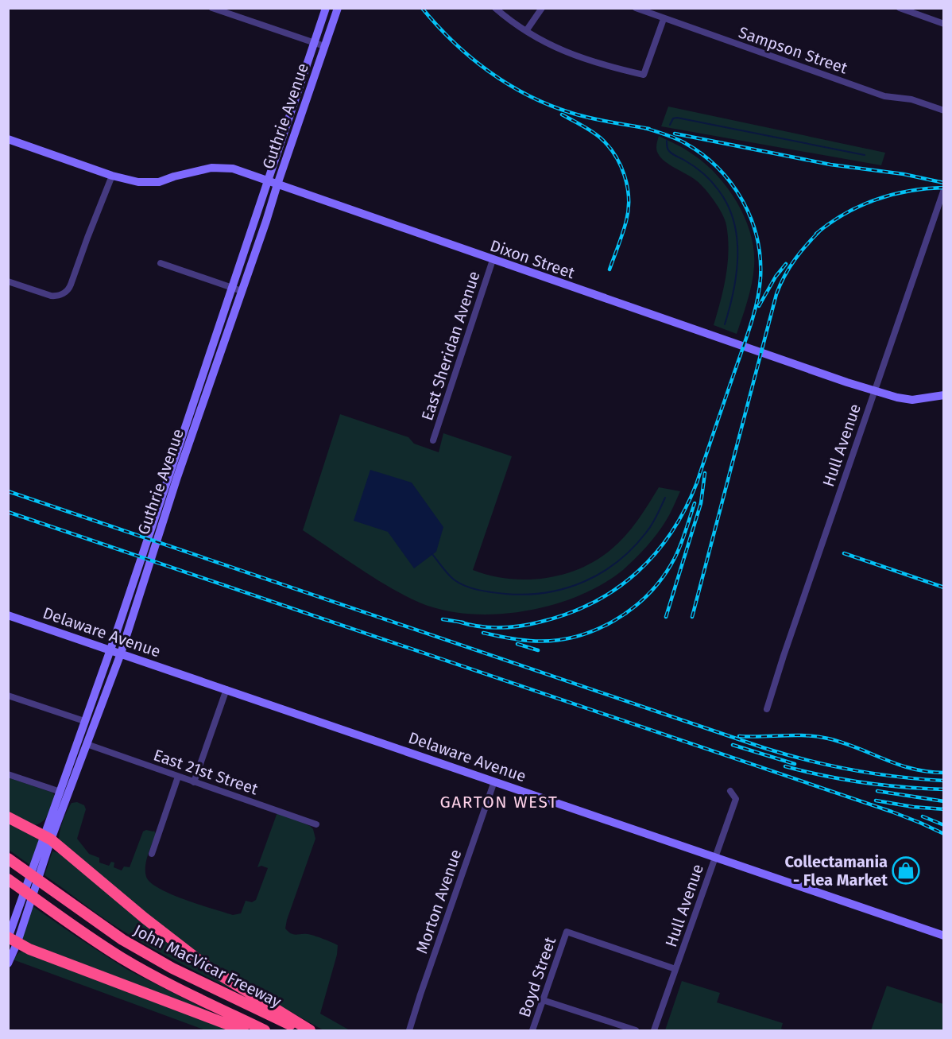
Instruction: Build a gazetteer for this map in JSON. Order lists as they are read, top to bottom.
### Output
{
  "streets": {
    "highway": ["John MacVicar Freeway"],
    "main road": ["Guthrie Avenue", "Dixon Street", "Delaware Avenue"],
    "street": [
      "Sampson Street",
      "East Sheridan Avenue",
      "Hull Avenue",
      "East 21st Street",
      "Morton Avenue",
      "Boyd Street"
    ]
  },
  "crossings": [
    ["Guthrie Avenue", "Dixon Street"],
    ["Guthrie Avenue", "Delaware Avenue"],
    ["Guthrie Avenue", "East 21st Street"],
    ["Dixon Street", "East Sheridan Avenue"],
    ["Dixon Street", "Hull Avenue"],
    ["Hull Avenue", "Delaware Avenue"],
    ["Hull Avenue", "Boyd Street"],
    ["Delaware Avenue", "Morton Avenue"]
  ],
  "districts": ["GARTON WEST"],
  "places": {
    "shop": ["Collectamania - Flea Market"]
  }
}
